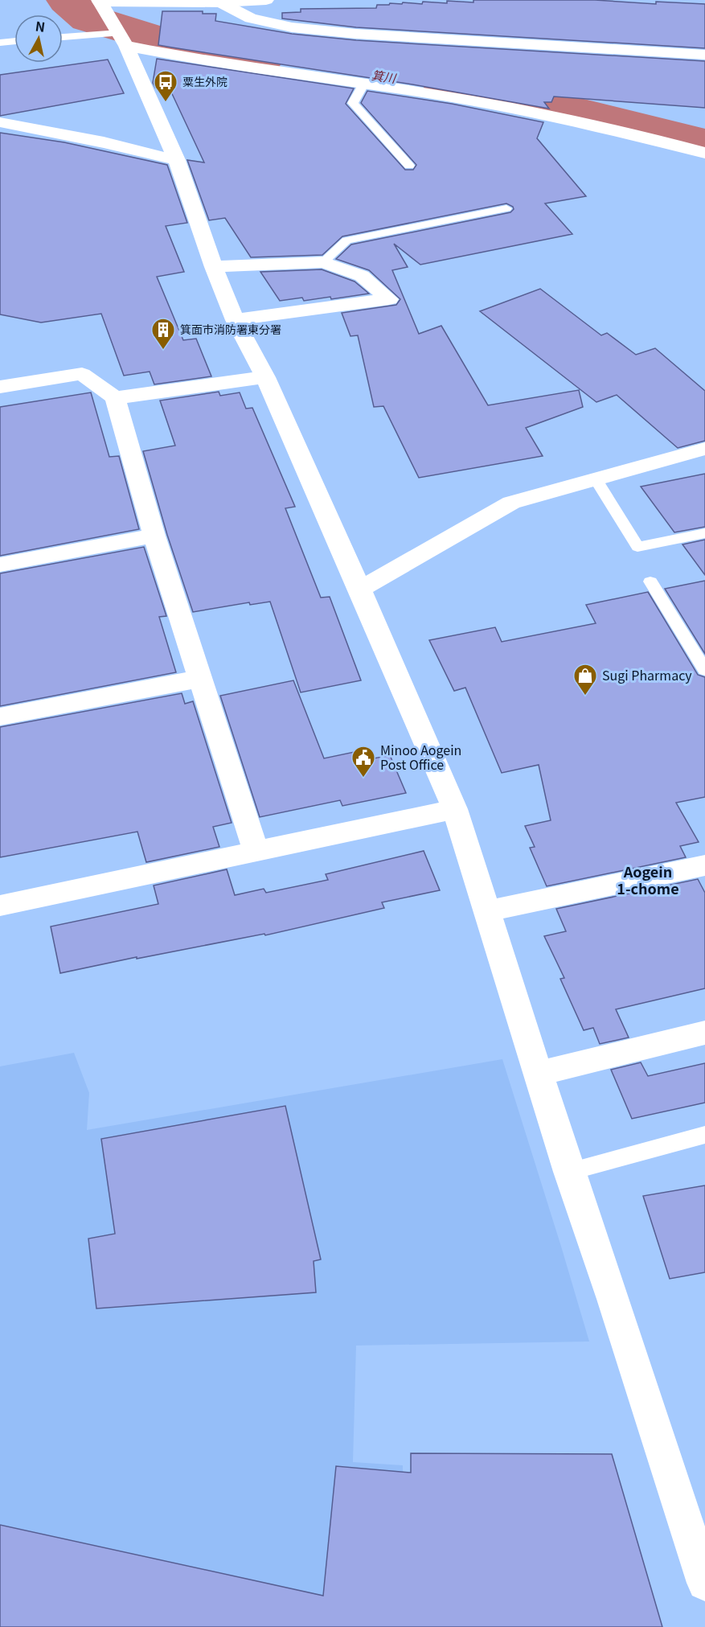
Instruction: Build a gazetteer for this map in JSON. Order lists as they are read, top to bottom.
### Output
{
  "districts": ["Aogein 1-chome"],
  "water": ["箕川"],
  "places": {
    "bus stop": ["粟生外院"],
    "building": ["箕面市消防署東分署"],
    "shop": ["Sugi Pharmacy"],
    "public building": ["Minoo Aogein Post Office"]
  },
  "north": "top"
}
